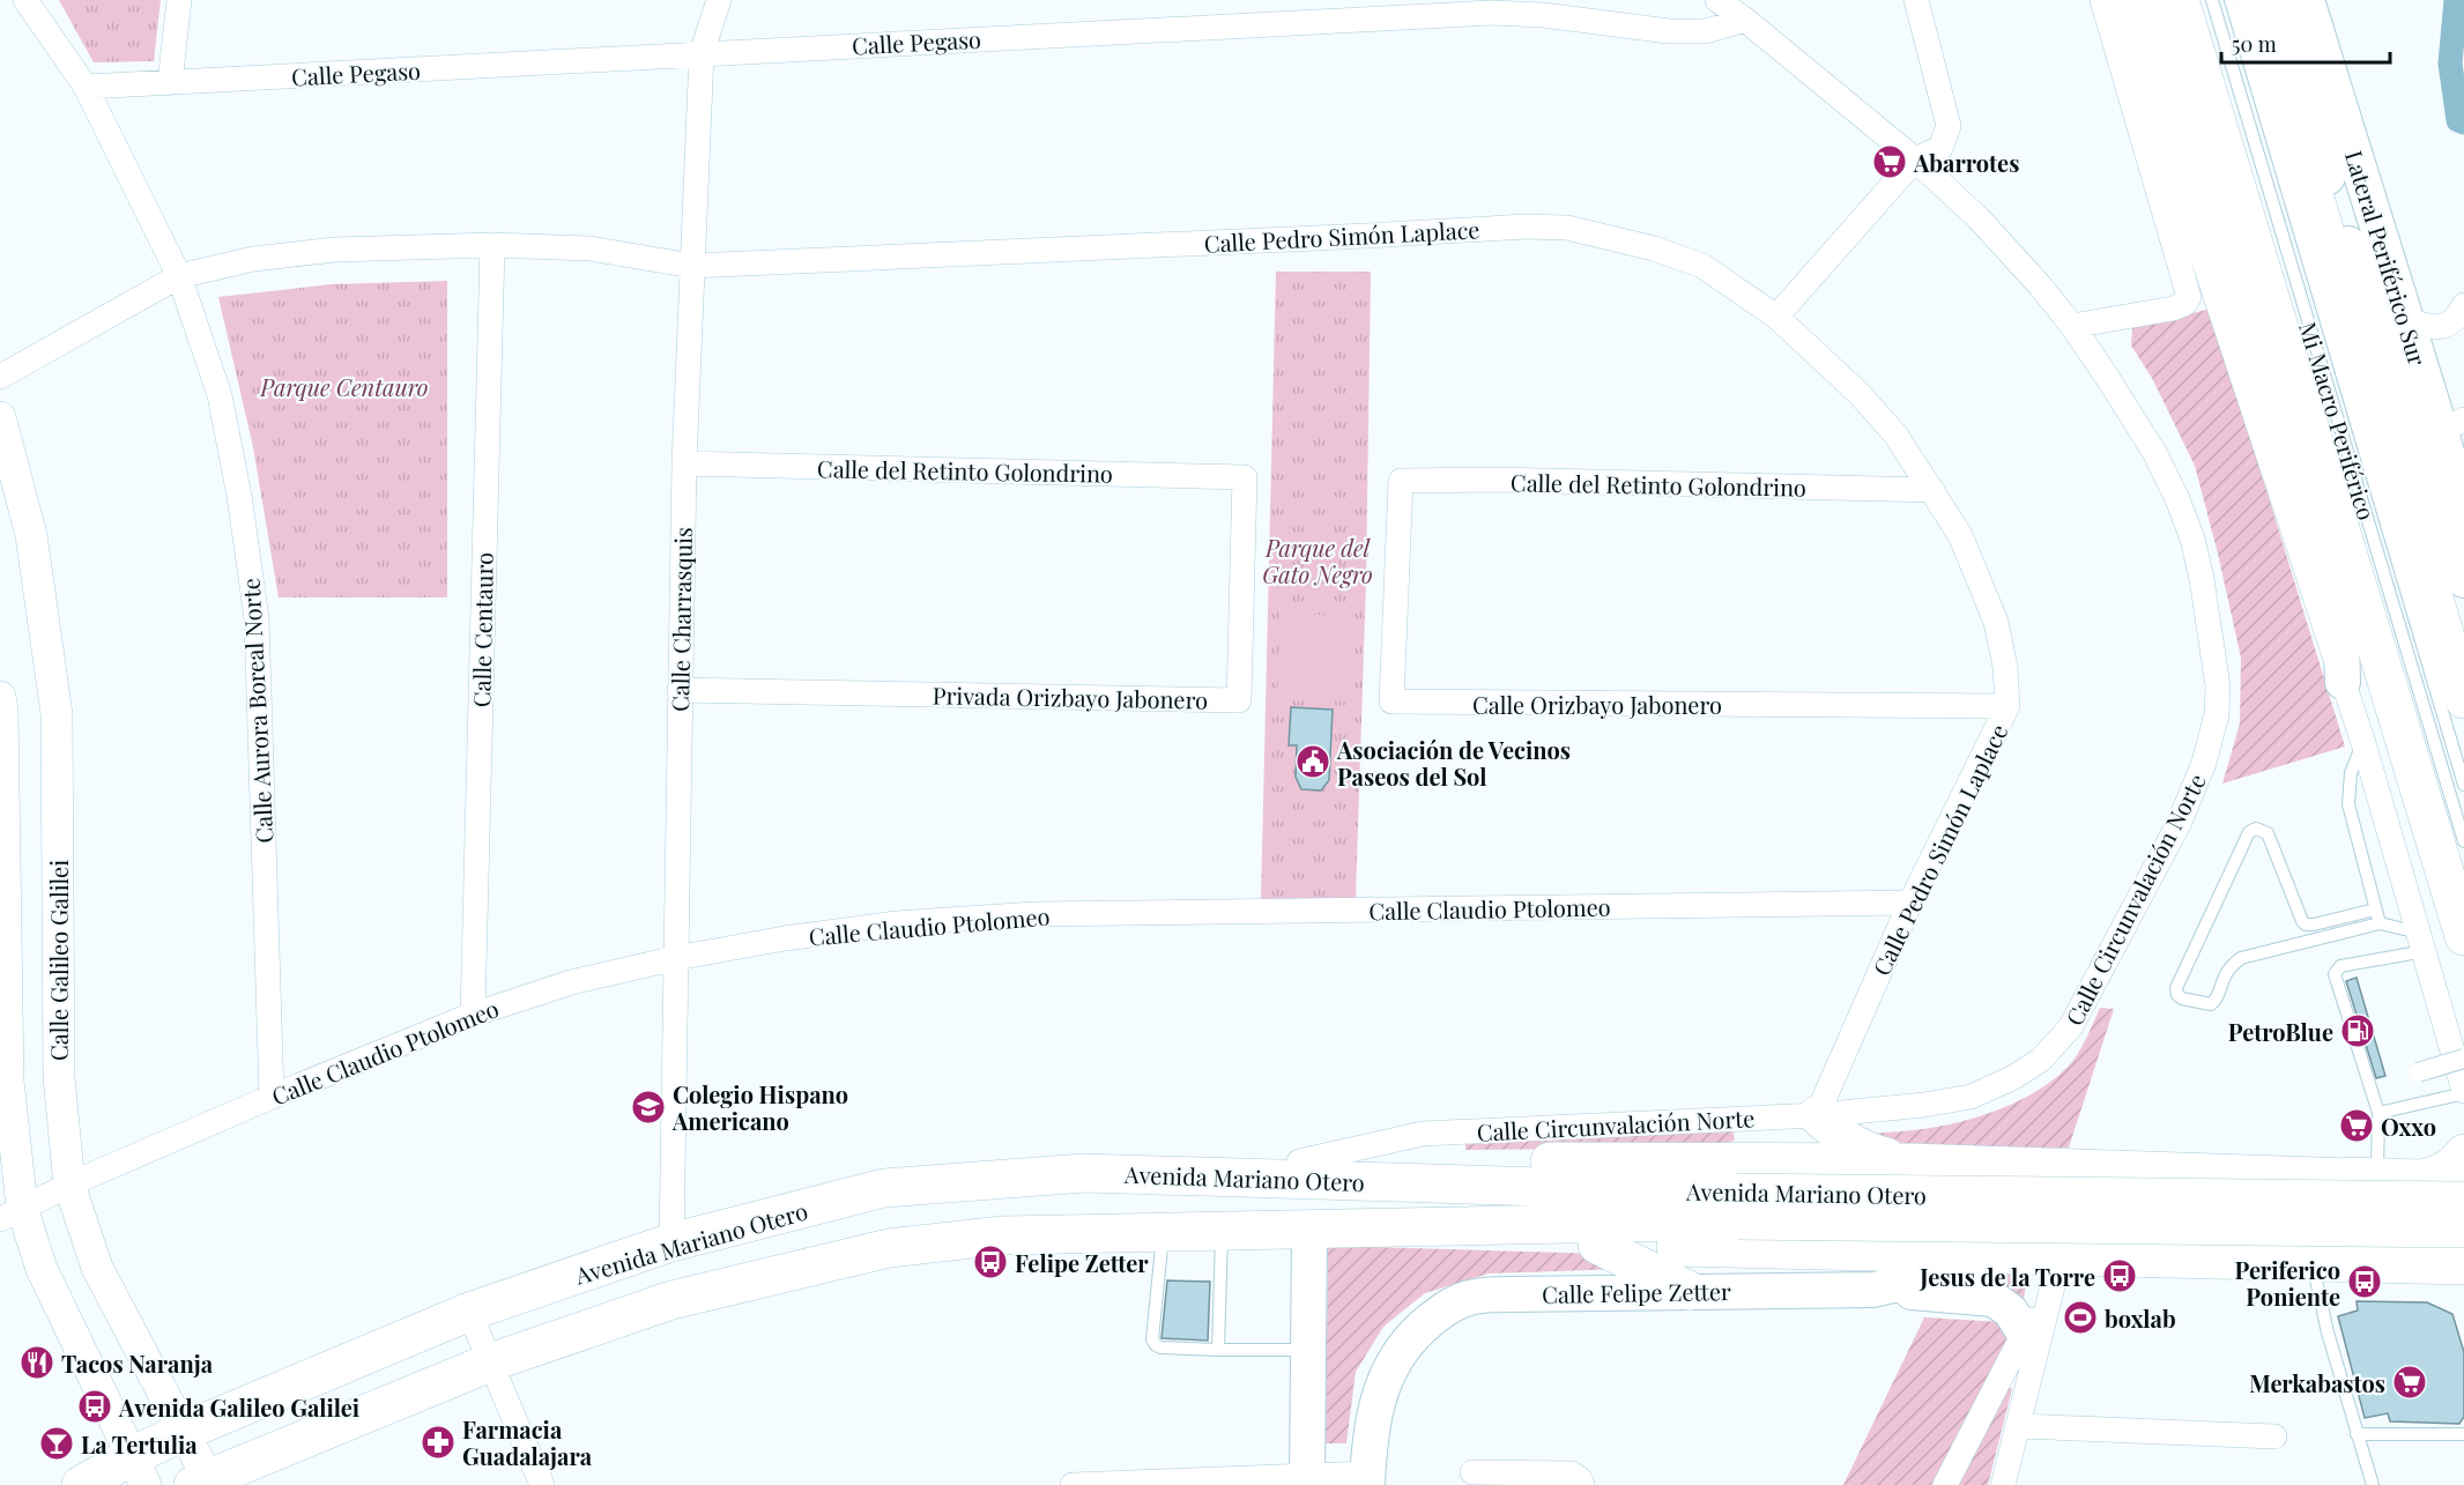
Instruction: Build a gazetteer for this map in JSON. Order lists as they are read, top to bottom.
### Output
{
  "streets": {
    "main road": ["Lateral Periférico Sur", "Avenida Mariano Otero", "Calle Felipe Zetter"],
    "street": [
      "Calle Pegaso",
      "Calle Pedro Simón Laplace",
      "Calle del Retinto Golondrino",
      "Calle Charrasquis",
      "Calle Centauro",
      "Privada Orizbayo Jabonero",
      "Calle Orizbayo Jabonero",
      "Calle Aurora Boreal Norte",
      "Calle Circunvalación Norte",
      "Calle Claudio Ptolomeo",
      "Calle Galileo Galilei"
    ],
    "lane": ["Mi Macro Periférico"]
  },
  "crossings": [
    ["Calle Pegaso", "Calle Charrasquis"],
    ["Calle Pegaso", "Calle Aurora Boreal Norte"],
    ["Calle Pegaso", "Calle Circunvalación Norte"],
    ["Calle Pedro Simón Laplace", "Calle del Retinto Golondrino"],
    ["Calle Pedro Simón Laplace", "Calle Charrasquis"],
    ["Calle Pedro Simón Laplace", "Calle Centauro"],
    ["Calle Pedro Simón Laplace", "Calle Orizbayo Jabonero"],
    ["Calle Pedro Simón Laplace", "Calle Aurora Boreal Norte"],
    ["Calle Pedro Simón Laplace", "Calle Circunvalación Norte"],
    ["Calle Pedro Simón Laplace", "Calle Claudio Ptolomeo"],
    ["Calle del Retinto Golondrino", "Calle Charrasquis"],
    ["Calle del Retinto Golondrino", "Privada Orizbayo Jabonero"],
    ["Calle del Retinto Golondrino", "Calle Orizbayo Jabonero"],
    ["Calle Charrasquis", "Privada Orizbayo Jabonero"],
    ["Calle Charrasquis", "Calle Claudio Ptolomeo"],
    ["Calle Charrasquis", "Avenida Mariano Otero"],
    ["Calle Centauro", "Calle Claudio Ptolomeo"],
    ["Calle Aurora Boreal Norte", "Calle Claudio Ptolomeo"],
    ["Calle Claudio Ptolomeo", "Calle Galileo Galilei"],
    ["Calle Galileo Galilei", "Avenida Mariano Otero"]
  ],
  "parks": ["Parque Centauro", "Parque del Gato Negro"],
  "places": {
    "supermarket": ["Abarrotes", "Oxxo", "Merkabastos"],
    "public building": ["Asociación de Vecinos Paseos del Sol"],
    "fuel station": ["PetroBlue"],
    "school or university": ["Colegio Hispano Americano"],
    "bus stop": [
      "Felipe Zetter",
      "Jesus de la Torre",
      "Periferico Poniente",
      "Avenida Galileo Galilei"
    ],
    "sports": ["boxlab"],
    "restaurant": ["Tacos Naranja"],
    "pharmacy": ["Farmacia Guadalajara"],
    "bar": ["La Tertulia"]
  },
  "scale_bar": "50 m"
}
